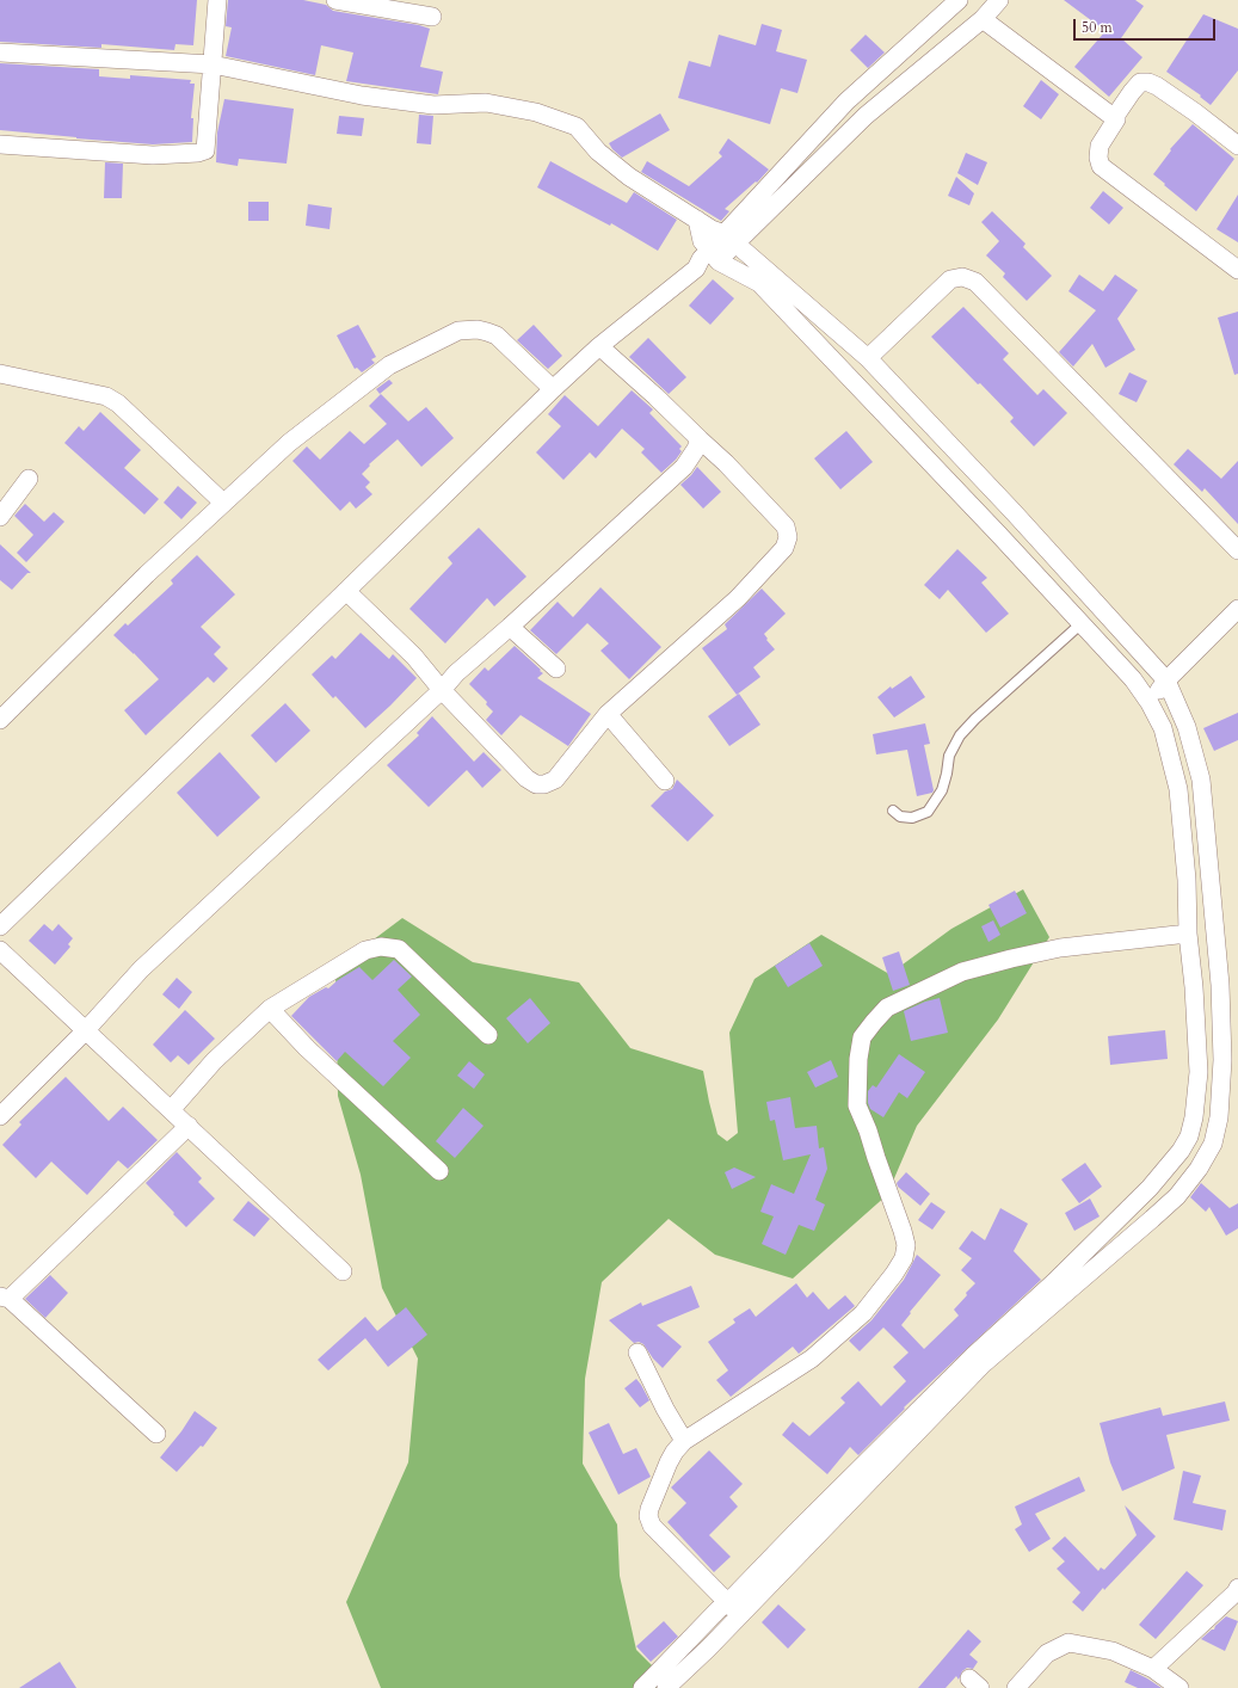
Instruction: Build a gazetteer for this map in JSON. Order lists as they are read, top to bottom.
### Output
{
  "scale_bar": "50 m"
}
